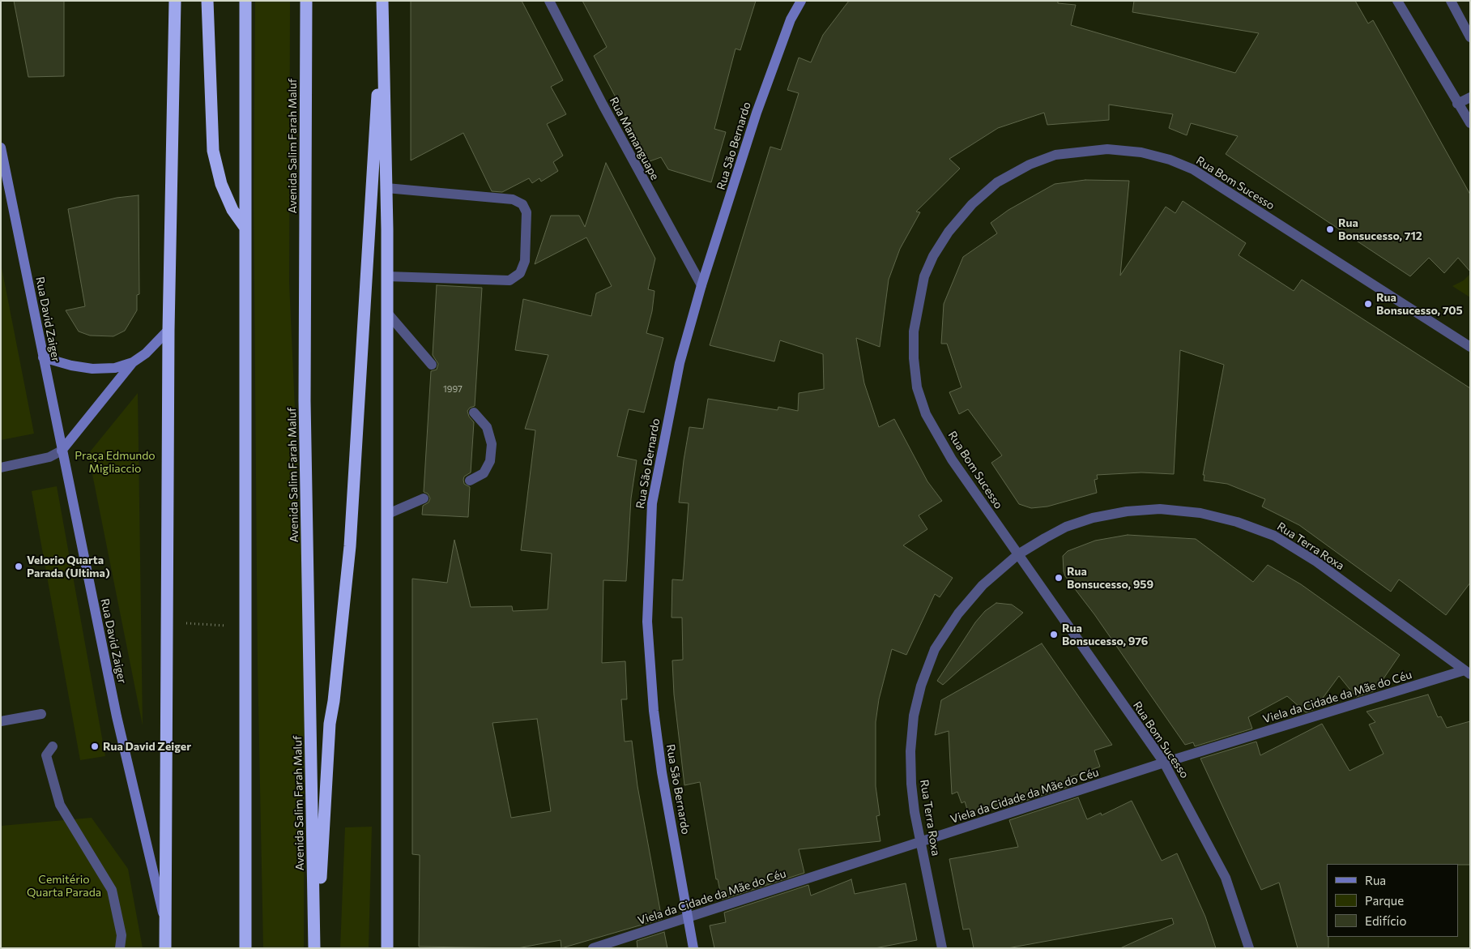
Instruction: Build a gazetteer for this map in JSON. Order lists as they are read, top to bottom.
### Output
{
  "streets": {
    "highway": ["Avenida Salim Farah Maluf"],
    "street": [
      "Rua Mamanguape",
      "Rua São Bernardo",
      "Rua Bom Sucesso",
      "Rua David Zaiger",
      "Rua Terra Roxa",
      "Viela da Cidade da Mãe do Céu"
    ]
  },
  "crossings": [
    ["Rua Mamanguape", "Rua São Bernardo"],
    ["Rua São Bernardo", "Viela da Cidade da Mãe do Céu"],
    ["Rua Bom Sucesso", "Rua Terra Roxa"],
    ["Rua Bom Sucesso", "Viela da Cidade da Mãe do Céu"],
    ["Rua Terra Roxa", "Viela da Cidade da Mãe do Céu"]
  ],
  "parks": ["Praça Edmundo Migliaccio", "Cemitério Quarta Parada"],
  "places": [
    "Rua Bonsucesso, 712",
    "Rua Bonsucesso, 705",
    "Velorio Quarta Parada (Ultima)",
    "Rua Bonsucesso, 959",
    "Rua Bonsucesso, 976",
    "Rua David Zeiger"
  ],
  "house_numbers": ["1997"],
  "legend": ["Rua", "Parque", "Edifício"]
}
